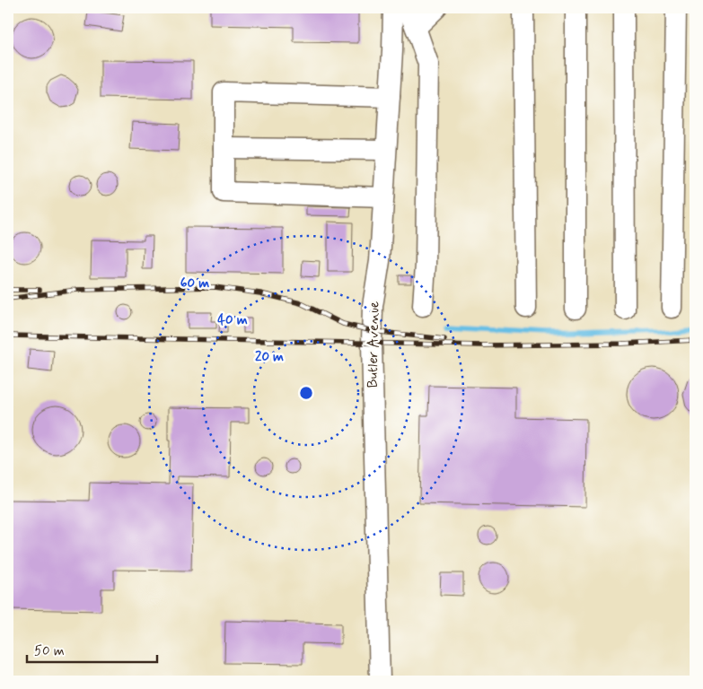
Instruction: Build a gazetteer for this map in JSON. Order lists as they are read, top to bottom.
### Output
{
  "streets": {
    "street": ["Butler Avenue"]
  },
  "scale_bar": "50 m",
  "rings": ["60 m", "40 m", "20 m"]
}
